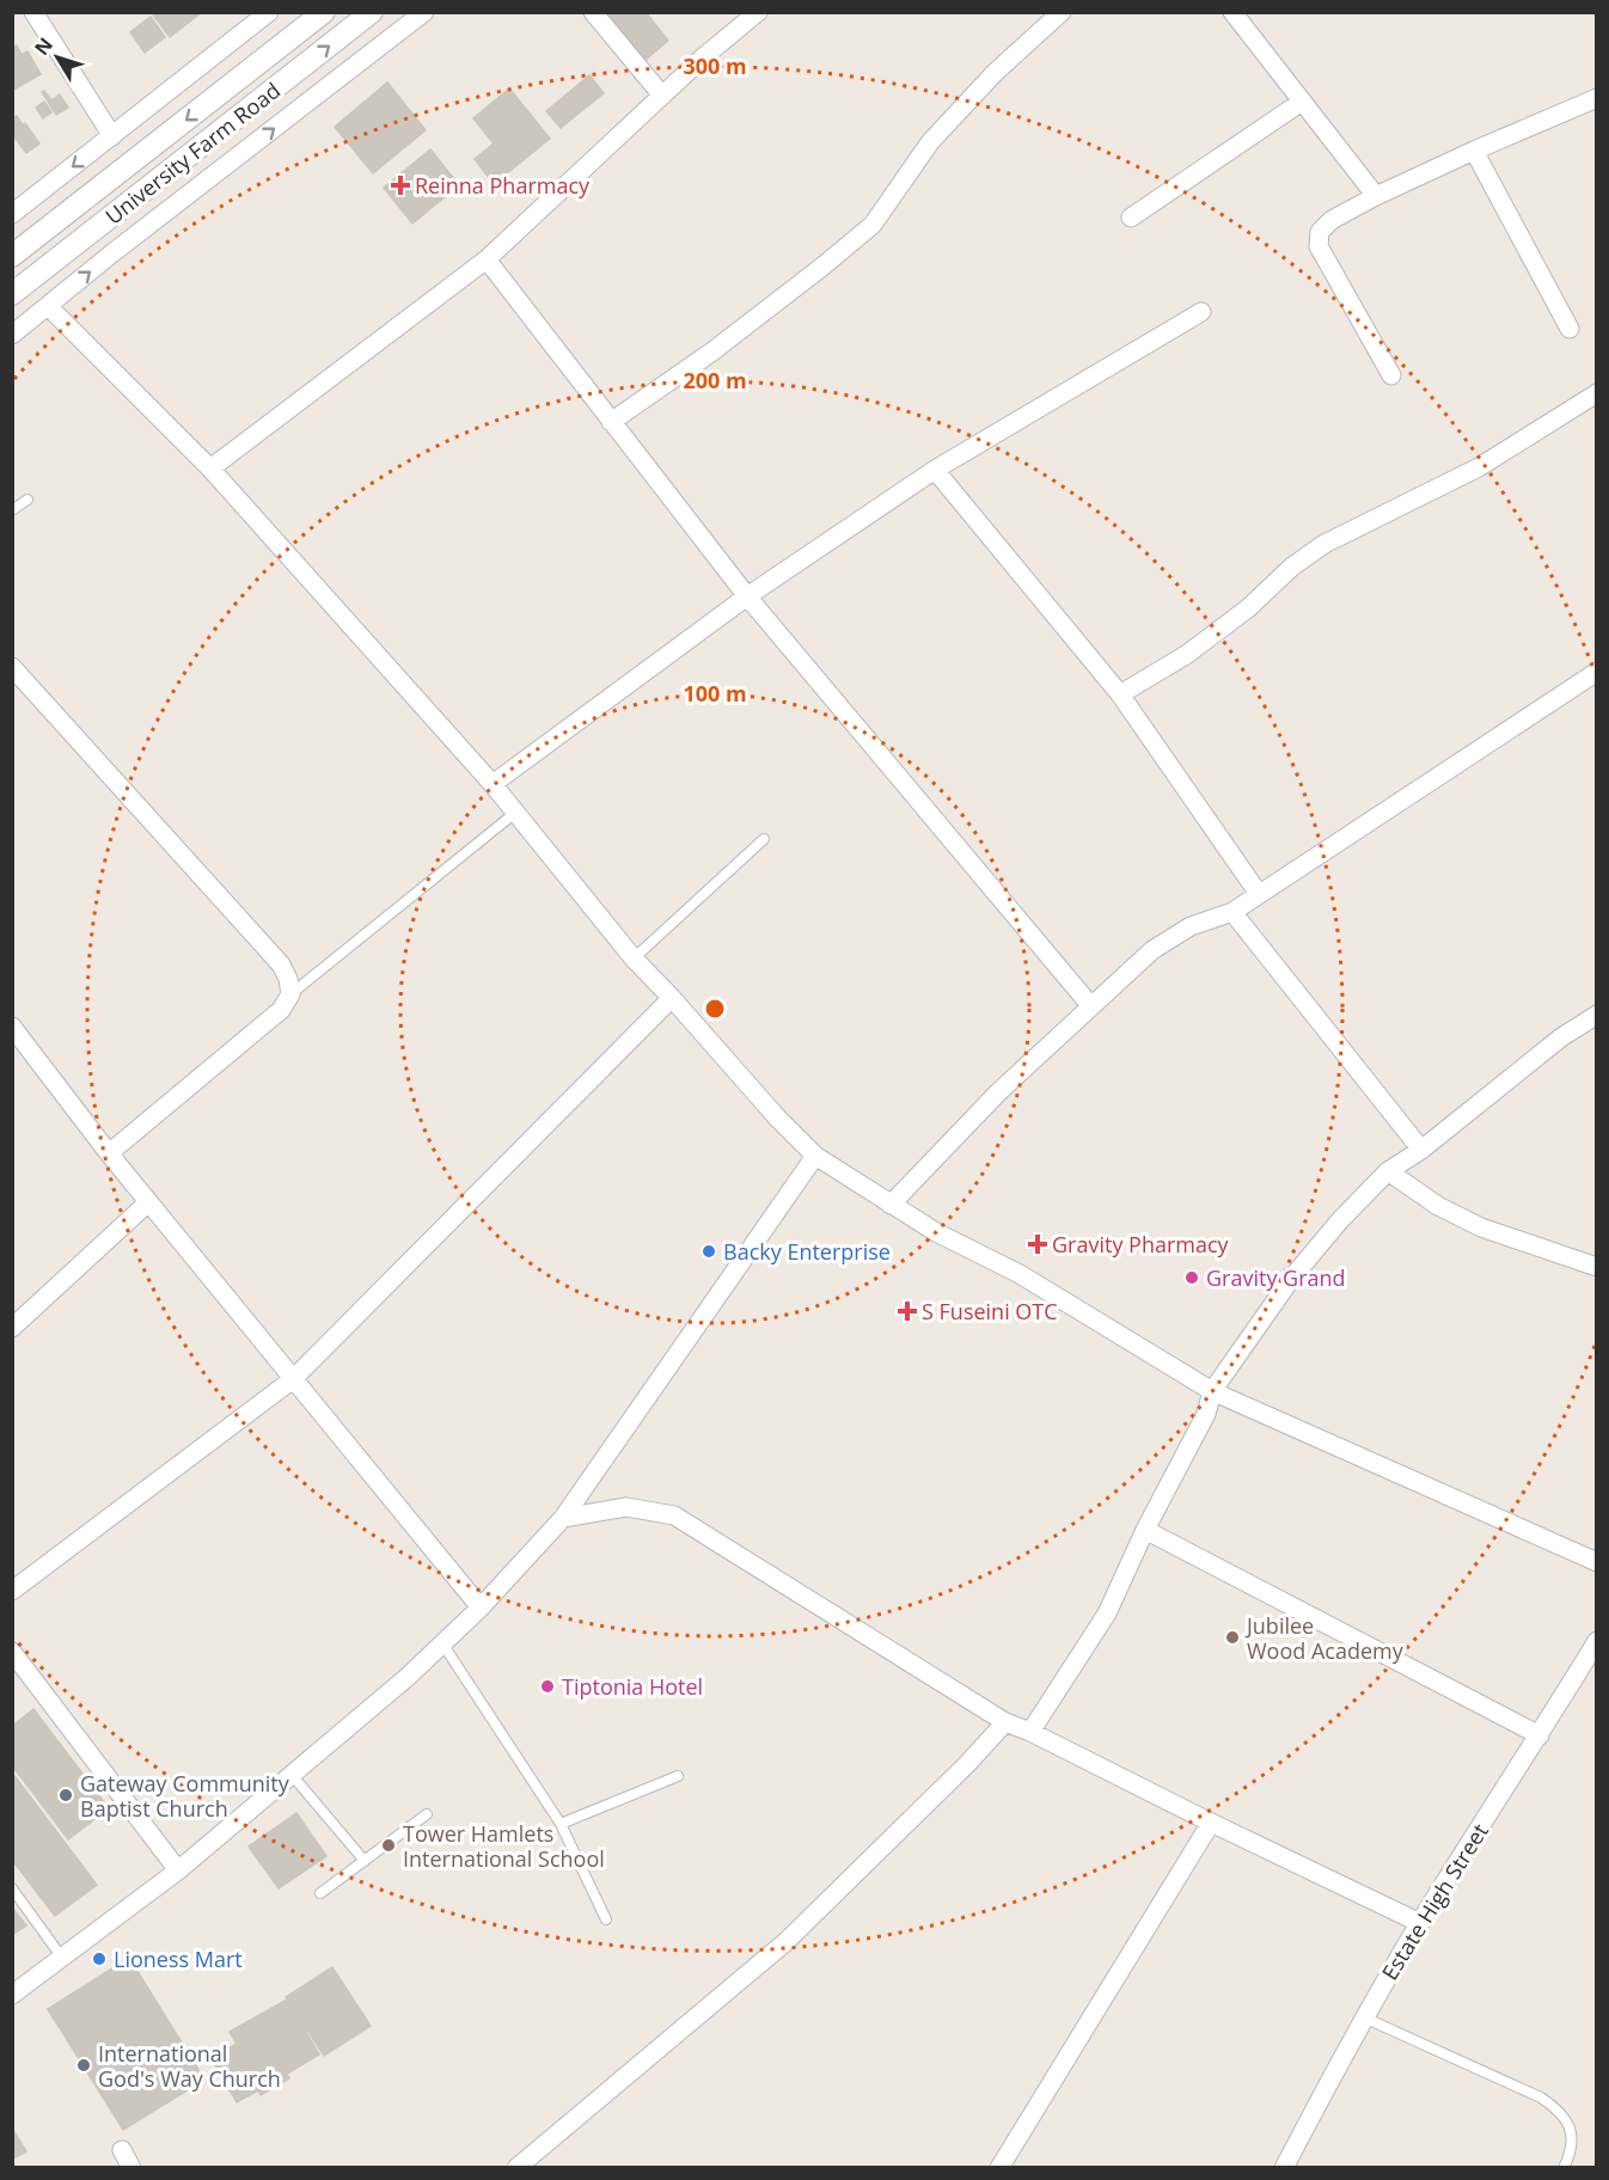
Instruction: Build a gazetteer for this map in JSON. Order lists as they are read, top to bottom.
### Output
{
  "streets": {
    "street": ["University Farm Road", "Estate High Street"]
  },
  "places": {
    "health": ["Reinna Pharmacy", "Gravity Pharmacy", "S Fuseini OTC"],
    "other": [
      "Backy Enterprise",
      "Gravity Grand",
      "Jubilee Wood Academy",
      "Tiptonia Hotel",
      "Gateway Community Baptist Church",
      "Tower Hamlets International School",
      "Lioness Mart",
      "International God's Way Church"
    ]
  },
  "north": "top left",
  "rings": ["300 m", "200 m", "100 m"]
}
